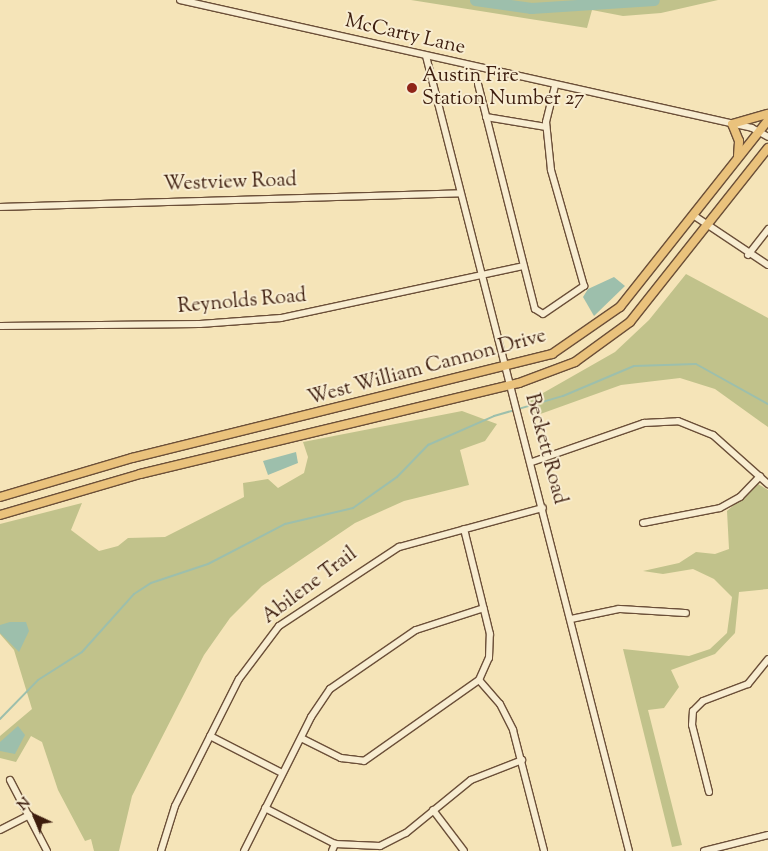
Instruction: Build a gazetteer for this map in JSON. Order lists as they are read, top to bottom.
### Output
{
  "streets": {
    "main road": ["West William Cannon Drive"],
    "street": [
      "McCarty Lane",
      "Westview Road",
      "Reynolds Road",
      "Beckett Road",
      "Abilene Trail"
    ]
  },
  "crossings": [
    ["McCarty Lane", "West William Cannon Drive"],
    ["McCarty Lane", "Beckett Road"],
    ["Westview Road", "Beckett Road"],
    ["Reynolds Road", "Beckett Road"],
    ["West William Cannon Drive", "Beckett Road"],
    ["Beckett Road", "Abilene Trail"]
  ],
  "places": ["Austin Fire Station Number 27"],
  "north": "top left"
}
